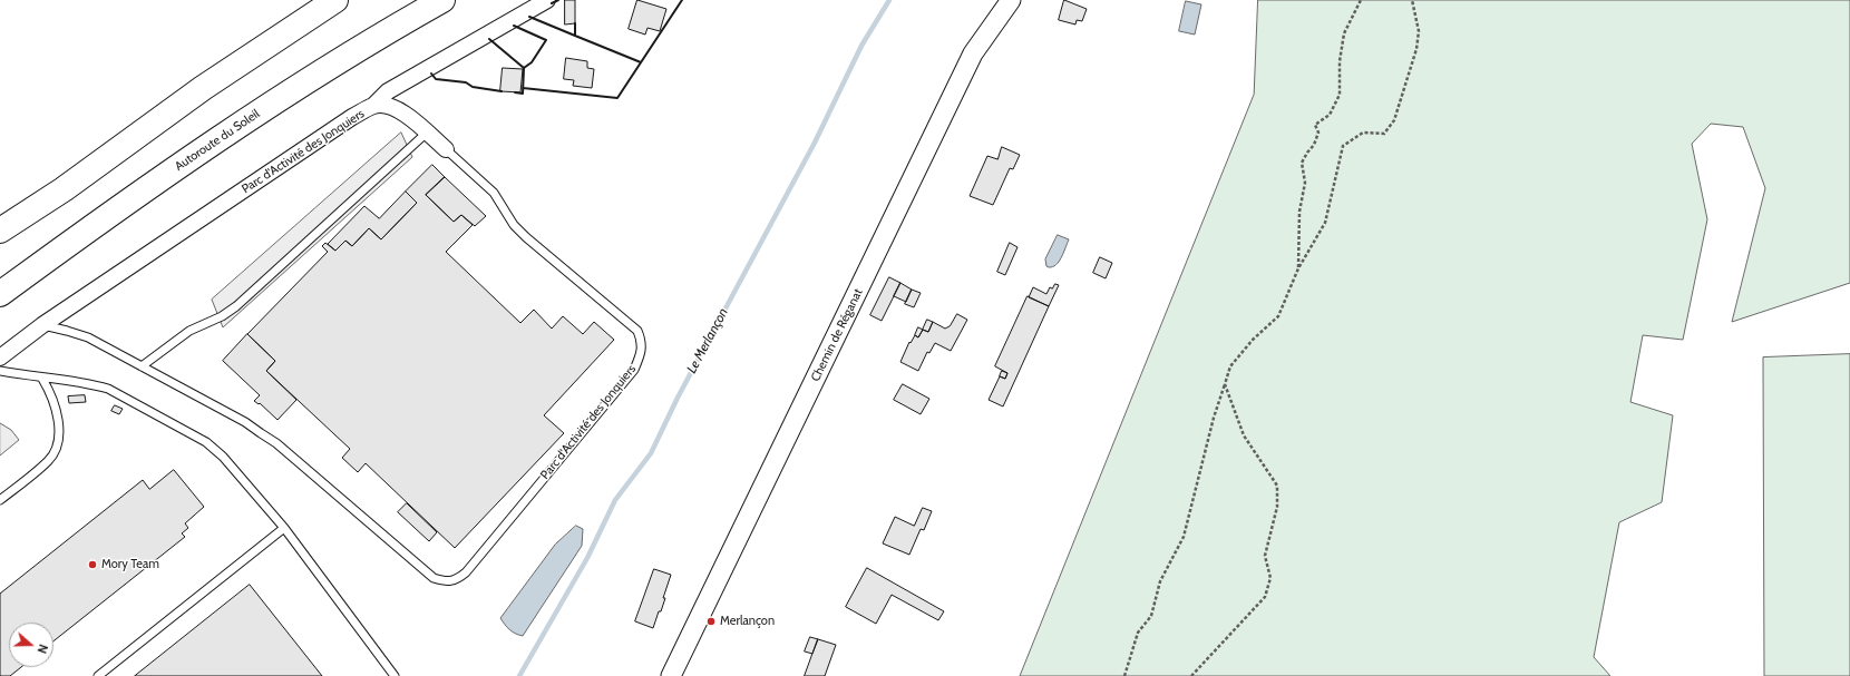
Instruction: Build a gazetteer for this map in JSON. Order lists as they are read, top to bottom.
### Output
{
  "streets": {
    "highway": ["Autoroute du Soleil"],
    "street": ["Parc d'Activité des Jonquiers", "Chemin de Réganat"]
  },
  "water": ["Le Merlançon"],
  "places": ["Mory Team", "Merlançon"],
  "north": "right"
}
